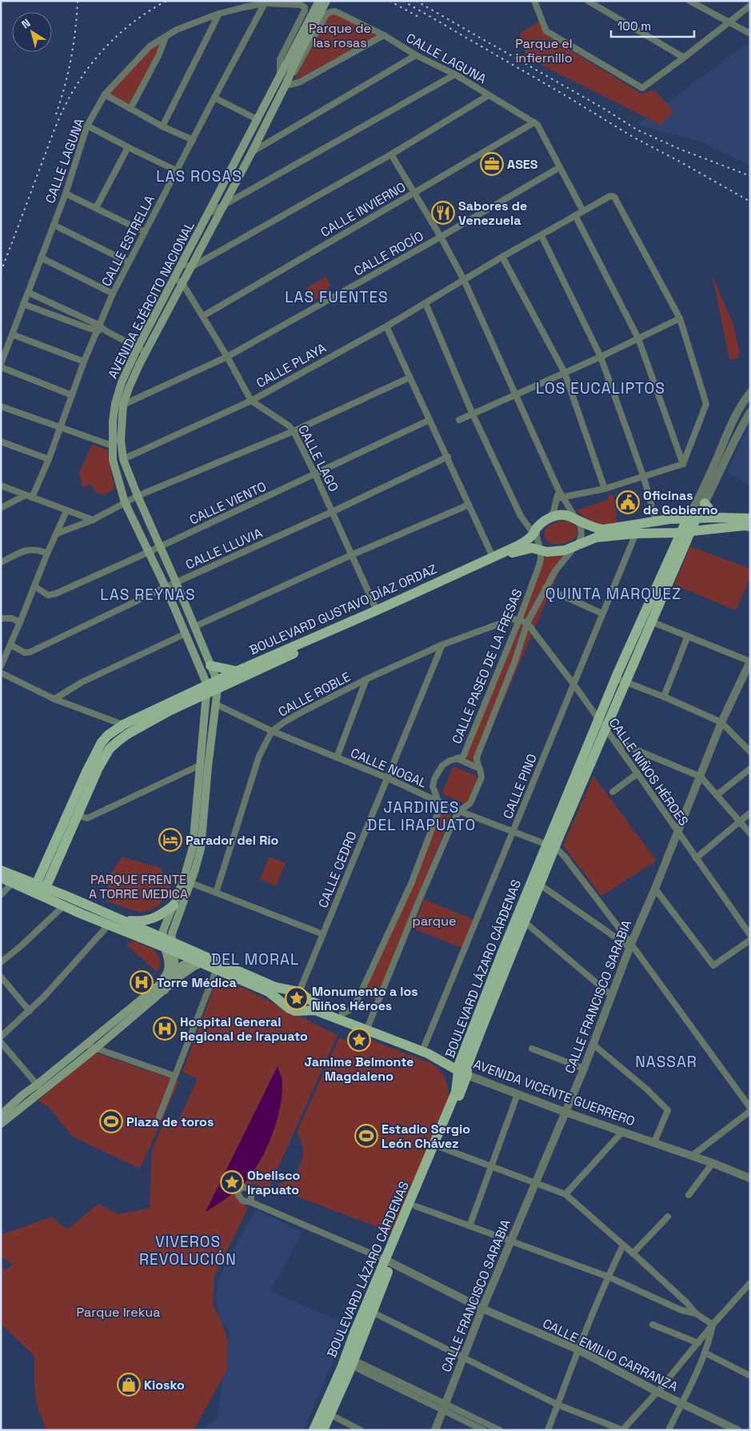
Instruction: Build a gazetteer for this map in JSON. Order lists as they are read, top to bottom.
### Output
{
  "streets": {
    "main road": [
      "AVENIDA EJÉRCITO NACIONAL",
      "BOULEVARD GUSTAVO DÍAZ ORDAZ",
      "BOULEVARD LÁZARO CÁRDENAS",
      "AVENIDA VICENTE GUERRERO"
    ],
    "street": [
      "CALLE LAGUNA",
      "CALLE INVIERNO",
      "CALLE ESTRELLA",
      "CALLE ROCÍO",
      "CALLE PLAYA",
      "CALLE LAGO",
      "CALLE VIENTO",
      "CALLE LLUVIA",
      "CALLE PASEO DE LA FRESAS",
      "CALLE ROBLE",
      "CALLE NOGAL",
      "CALLE NIÑOS HÉROES",
      "CALLE PINO",
      "CALLE CEDRO",
      "CALLE FRANCISCO SARABIA",
      "CALLE EMILIO CARRANZA"
    ]
  },
  "crossings": [
    ["CALLE LAGUNA", "CALLE INVIERNO"],
    ["CALLE LAGUNA", "CALLE ESTRELLA"],
    ["CALLE LAGUNA", "CALLE ROCÍO"],
    ["CALLE LAGUNA", "AVENIDA EJÉRCITO NACIONAL"],
    ["CALLE LAGUNA", "CALLE PLAYA"],
    ["CALLE INVIERNO", "CALLE LAGO"],
    ["CALLE ROCÍO", "AVENIDA EJÉRCITO NACIONAL"],
    ["CALLE ROCÍO", "CALLE LAGO"],
    ["AVENIDA EJÉRCITO NACIONAL", "CALLE PLAYA"],
    ["AVENIDA EJÉRCITO NACIONAL", "CALLE LAGO"],
    ["AVENIDA EJÉRCITO NACIONAL", "CALLE VIENTO"],
    ["AVENIDA EJÉRCITO NACIONAL", "CALLE LLUVIA"],
    ["AVENIDA EJÉRCITO NACIONAL", "BOULEVARD GUSTAVO DÍAZ ORDAZ"],
    ["AVENIDA EJÉRCITO NACIONAL", "AVENIDA VICENTE GUERRERO"],
    ["CALLE PLAYA", "CALLE LAGO"],
    ["CALLE LAGO", "CALLE VIENTO"],
    ["CALLE LAGO", "CALLE LLUVIA"],
    ["CALLE LAGO", "BOULEVARD GUSTAVO DÍAZ ORDAZ"],
    ["BOULEVARD GUSTAVO DÍAZ ORDAZ", "CALLE PASEO DE LA FRESAS"],
    ["BOULEVARD GUSTAVO DÍAZ ORDAZ", "CALLE PINO"],
    ["BOULEVARD GUSTAVO DÍAZ ORDAZ", "BOULEVARD LÁZARO CÁRDENAS"],
    ["BOULEVARD GUSTAVO DÍAZ ORDAZ", "AVENIDA VICENTE GUERRERO"],
    ["CALLE PASEO DE LA FRESAS", "CALLE ROBLE"],
    ["CALLE PASEO DE LA FRESAS", "CALLE NOGAL"],
    ["CALLE PASEO DE LA FRESAS", "CALLE NIÑOS HÉROES"],
    ["CALLE PASEO DE LA FRESAS", "AVENIDA VICENTE GUERRERO"],
    ["CALLE ROBLE", "CALLE NOGAL"],
    ["CALLE ROBLE", "CALLE CEDRO"],
    ["CALLE NOGAL", "CALLE PINO"],
    ["CALLE NOGAL", "CALLE CEDRO"],
    ["CALLE NOGAL", "BOULEVARD LÁZARO CÁRDENAS"],
    ["CALLE NIÑOS HÉROES", "CALLE PINO"],
    ["CALLE NIÑOS HÉROES", "BOULEVARD LÁZARO CÁRDENAS"],
    ["CALLE NIÑOS HÉROES", "CALLE FRANCISCO SARABIA"],
    ["CALLE PINO", "AVENIDA VICENTE GUERRERO"],
    ["CALLE CEDRO", "AVENIDA VICENTE GUERRERO"],
    ["BOULEVARD LÁZARO CÁRDENAS", "AVENIDA VICENTE GUERRERO"],
    ["BOULEVARD LÁZARO CÁRDENAS", "CALLE EMILIO CARRANZA"],
    ["CALLE FRANCISCO SARABIA", "AVENIDA VICENTE GUERRERO"],
    ["CALLE FRANCISCO SARABIA", "CALLE EMILIO CARRANZA"]
  ],
  "districts": [
    "LAS ROSAS",
    "LAS FUENTES",
    "LOS EUCALIPTOS",
    "QUINTA MARQUEZ",
    "LAS REYNAS",
    "JARDINES DEL IRAPUATO",
    "DEL MORAL",
    "NASSAR",
    "VIVEROS REVOLUCIÓN"
  ],
  "parks": [
    "Parque de las rosas",
    "Parque el infiernillo",
    "PARQUE FRENTE A TORRE MEDICA",
    "parque",
    "Parque Irekua"
  ],
  "places": {
    "office": ["ASES"],
    "restaurant": ["Sabores de Venezuela"],
    "public building": ["Oficinas de Gobierno"],
    "hotel": ["Parador del Río"],
    "hospital": ["Torre Médica", "Hospital General Regional de Irapuato"],
    "place": ["Monumento a los Niños Héroes", "Jamime Belmonte Magdaleno", "Obelisco Irapuato"],
    "sports": ["Plaza de toros", "Estadio Sergio León Chávez"],
    "shop": ["Kiosko"]
  },
  "scale_bar": "100 m",
  "north": "top left"
}
